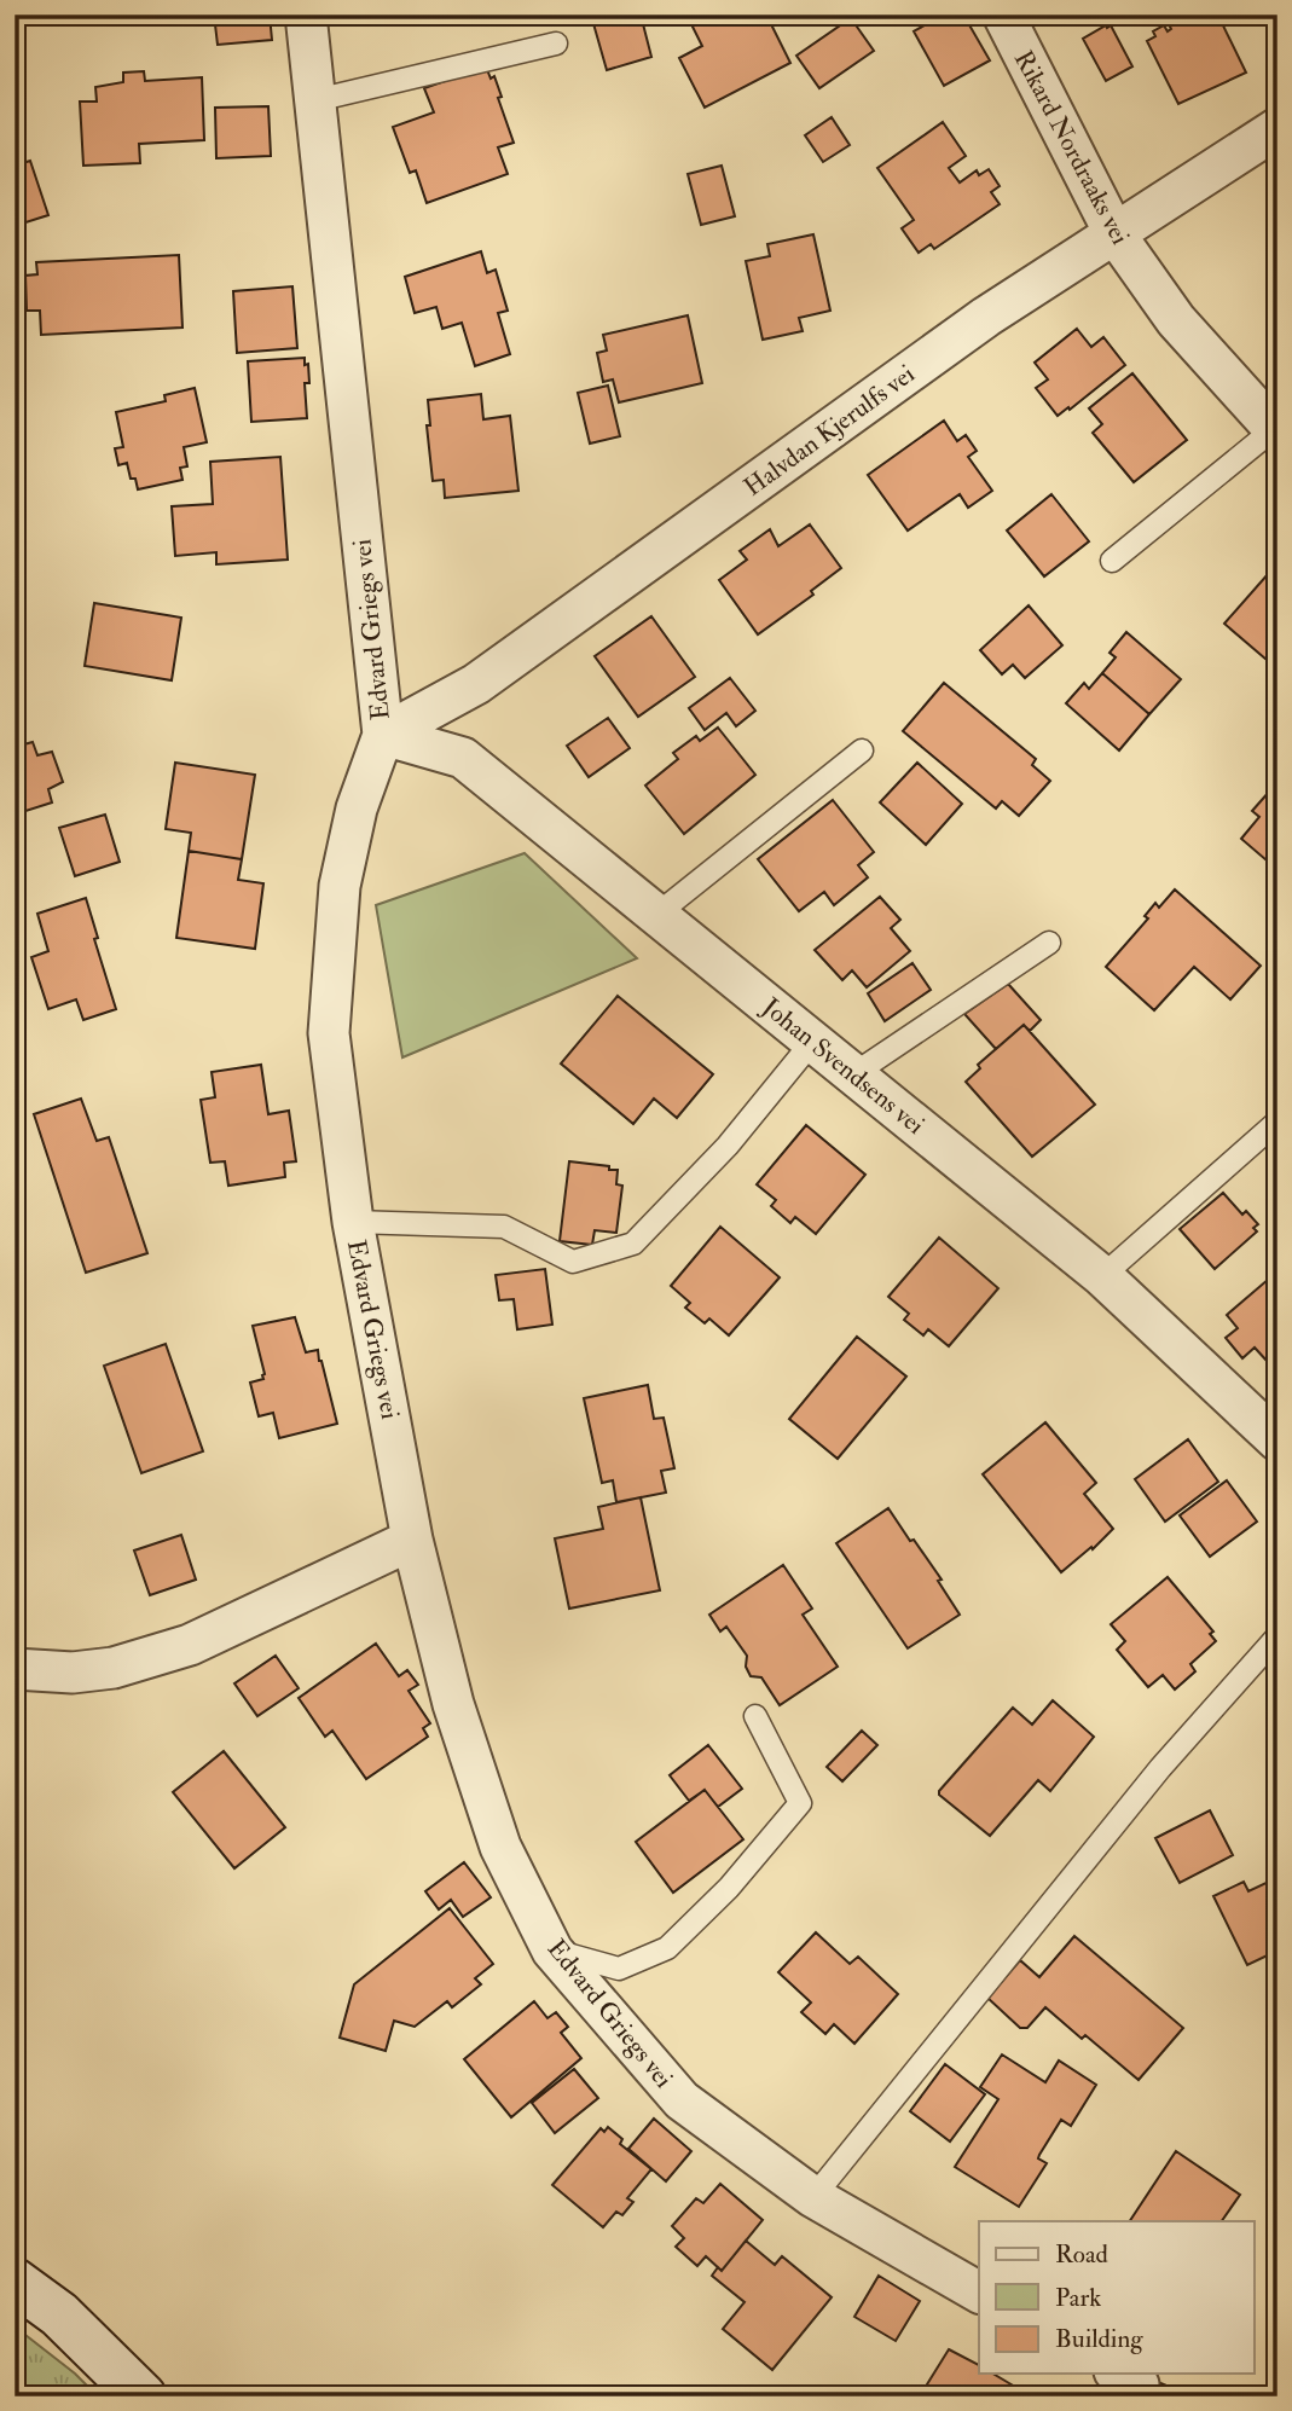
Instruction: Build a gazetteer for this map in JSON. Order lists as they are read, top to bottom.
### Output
{
  "streets": {
    "street": [
      "Rikard Nordraaks vei",
      "Halvdan Kjerulfs vei",
      "Edvard Griegs vei",
      "Johan Svendsens vei"
    ]
  },
  "crossings": [
    ["Rikard Nordraaks vei", "Halvdan Kjerulfs vei"],
    ["Halvdan Kjerulfs vei", "Edvard Griegs vei"],
    ["Halvdan Kjerulfs vei", "Johan Svendsens vei"],
    ["Edvard Griegs vei", "Johan Svendsens vei"]
  ],
  "legend": ["Road", "Park", "Building"]
}
